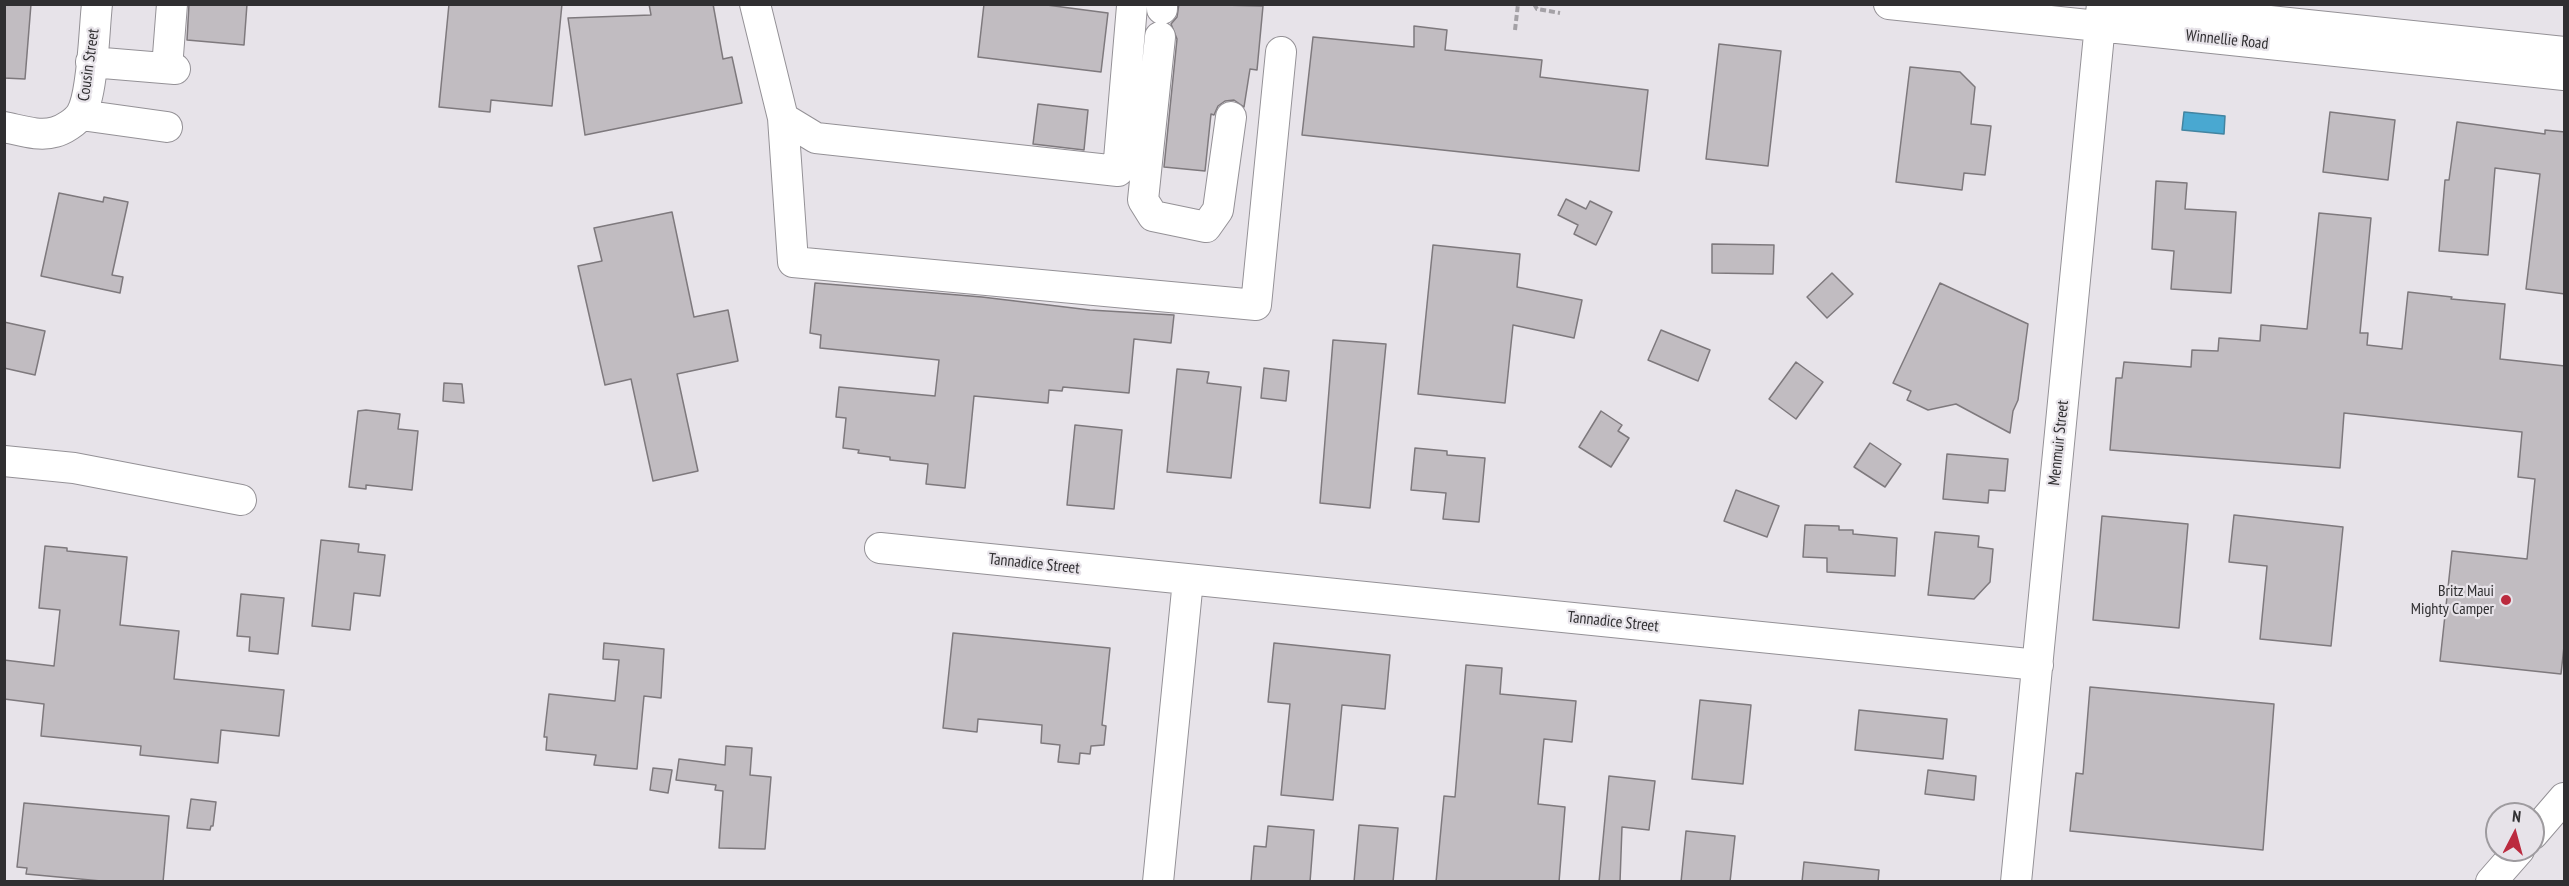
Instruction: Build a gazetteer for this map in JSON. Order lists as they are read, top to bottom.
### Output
{
  "streets": {
    "street": [
      "Winnellie Road",
      "Cousin Street",
      "Menmuir Street",
      "Tannadice Street"
    ]
  },
  "crossings": [
    ["Winnellie Road", "Menmuir Street"],
    ["Menmuir Street", "Tannadice Street"]
  ],
  "places": ["Britz Maui Mighty Camper"],
  "north": "top"
}
